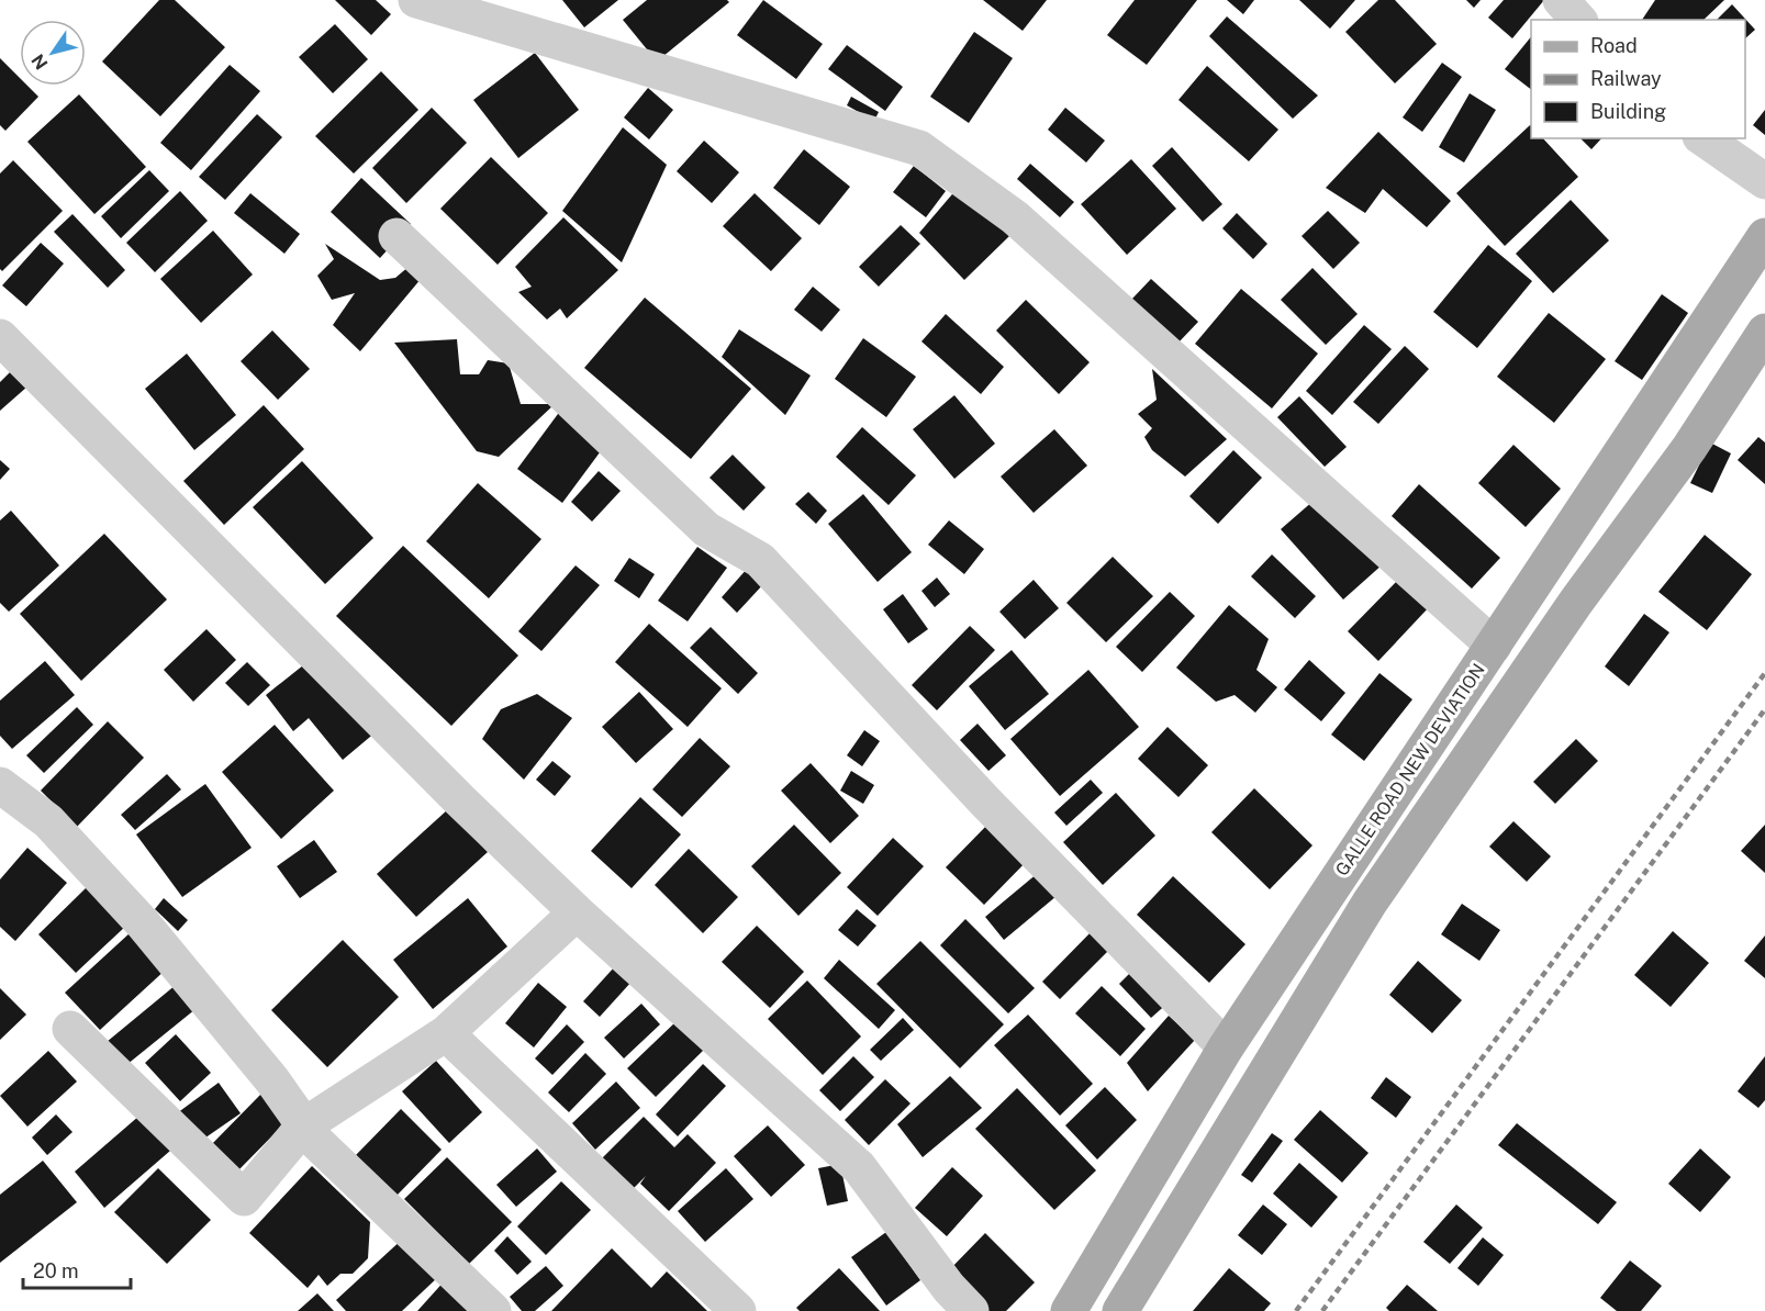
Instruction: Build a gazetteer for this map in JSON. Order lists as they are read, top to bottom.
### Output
{
  "streets": {
    "main road": ["GALLE ROAD NEW DEVIATION"]
  },
  "legend": ["Road", "Railway", "Building"],
  "scale_bar": "20 m",
  "north": "bottom left"
}
